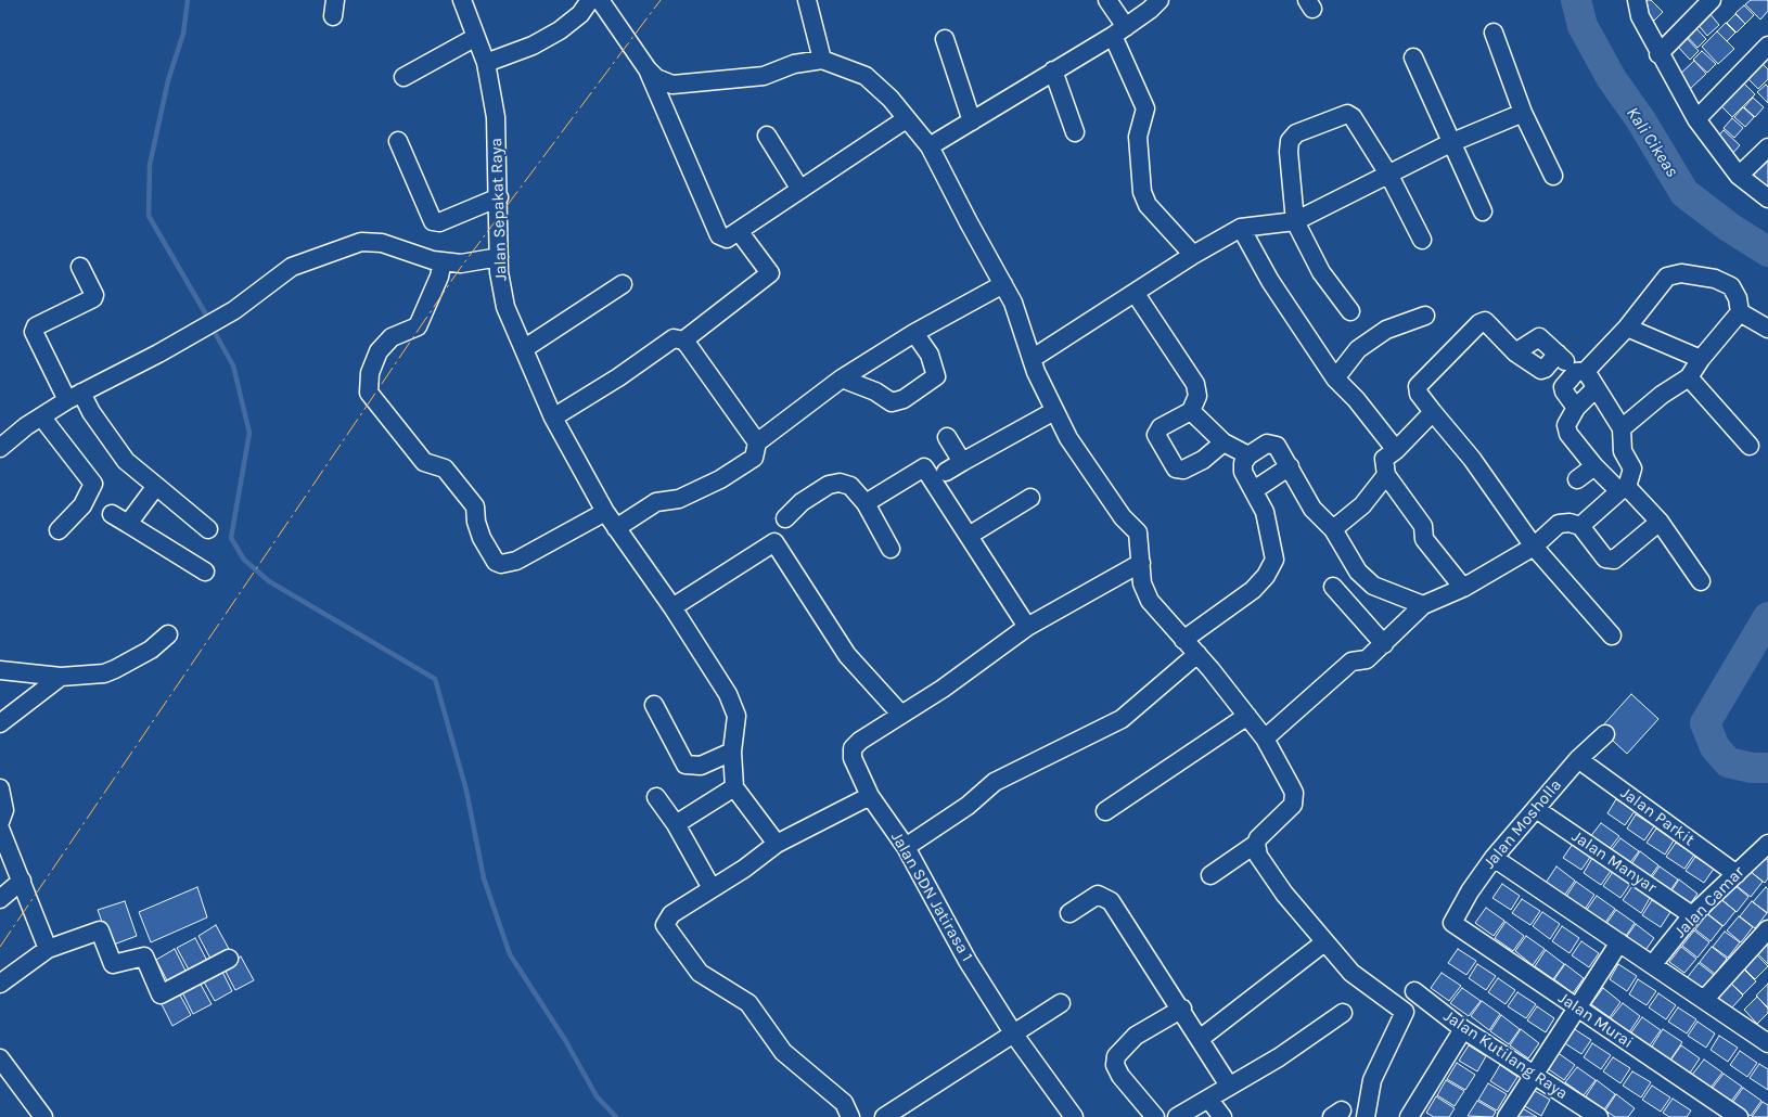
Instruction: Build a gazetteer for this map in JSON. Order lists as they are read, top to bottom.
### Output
{
  "streets": {
    "street": [
      "Jalan Sepakat Raya",
      "Jalan Parkit",
      "Jalan Mosholla",
      "Jalan Manyar",
      "Jalan SDN Jatirasa 1",
      "Jalan Camar",
      "Jalan Murai",
      "Jalan Kutilang Raya"
    ]
  },
  "crossings": [
    ["Jalan Parkit", "Jalan Mosholla"],
    ["Jalan Parkit", "Jalan Camar"],
    ["Jalan Mosholla", "Jalan Manyar"],
    ["Jalan Mosholla", "Jalan Murai"],
    ["Jalan Manyar", "Jalan Camar"]
  ],
  "water": ["Kali Cikeas"]
}
